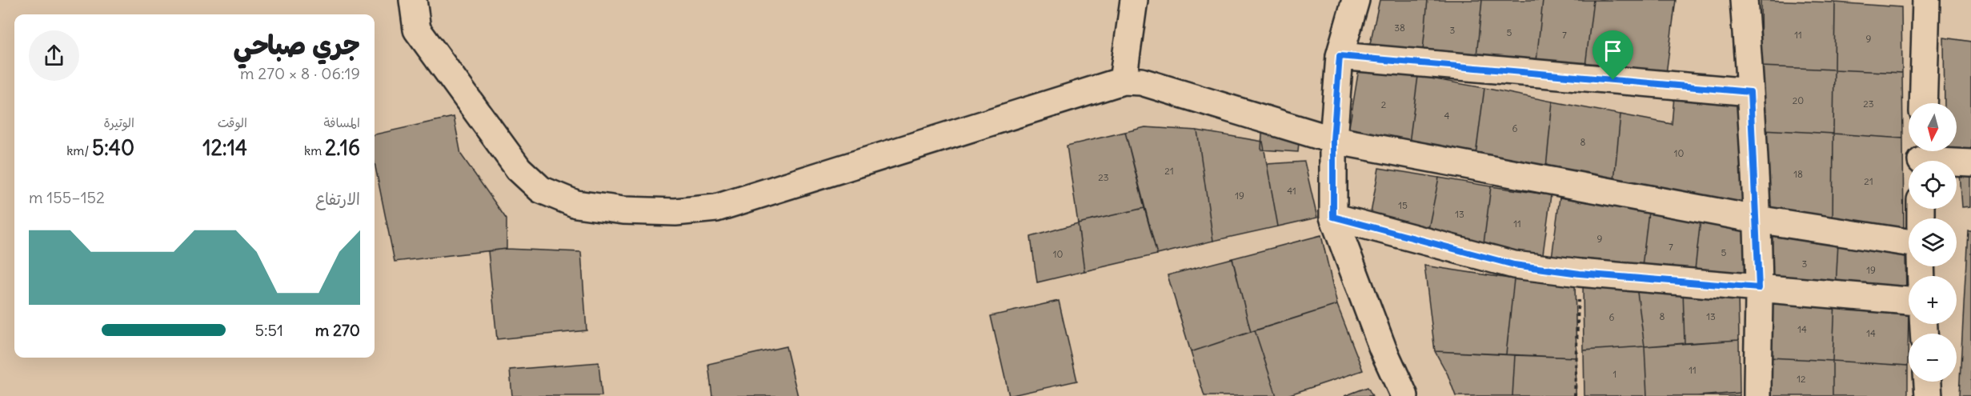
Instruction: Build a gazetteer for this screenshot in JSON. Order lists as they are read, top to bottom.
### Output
{
  "house_numbers": [
    "38",
    "3",
    "5",
    "7",
    "11",
    "9",
    "20",
    "23",
    "2",
    "4",
    "6",
    "8",
    "10",
    "21",
    "18",
    "23",
    "21",
    "41",
    "19",
    "15",
    "13",
    "11",
    "9",
    "7",
    "5",
    "10",
    "3",
    "19",
    "8",
    "13",
    "6",
    "14",
    "14",
    "11",
    "1",
    "12"
  ],
  "north": "bottom",
  "page": {
    "heading": ["جري صباحي", "06:19 · 8 × 270 m"],
    "stats": [
      ["المسافة", "2.16 km"],
      ["الوقت", "12:14"],
      ["الوتيرة", "5:40 /km"]
    ],
    "map_buttons": ["+", "−"],
    "chart": ["الارتفاع", "152–155 m"],
    "list": [
      {
        "name": "270 m",
        "note": "5:51"
      }
    ]
  }
}
